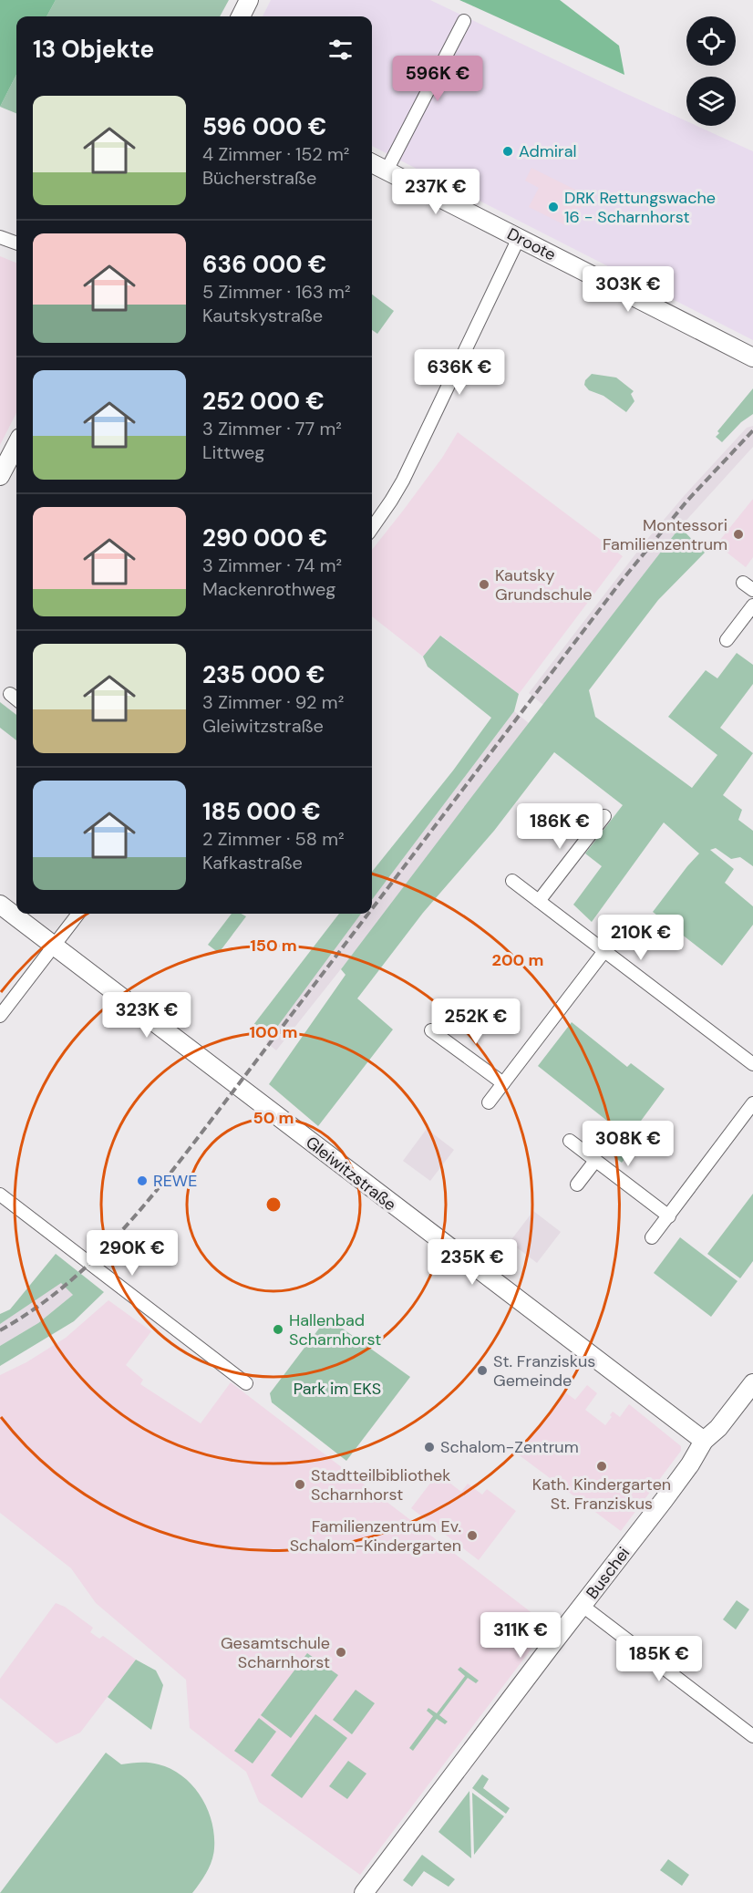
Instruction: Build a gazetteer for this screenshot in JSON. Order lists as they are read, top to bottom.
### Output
{
  "streets": {
    "street": ["Droote", "Gleiwitzstraße", "Buschei"]
  },
  "crossings": [
    ["Gleiwitzstraße", "Buschei"]
  ],
  "parks": ["Park im EKS"],
  "places": [
    "Admiral",
    "DRK Rettungswache 16 - Scharnhorst",
    "Montessori Familienzentrum",
    "Kautsky Grundschule",
    "REWE",
    "Hallenbad Scharnhorst",
    "St. Franziskus Gemeinde",
    "Schalom-Zentrum",
    "Kath. Kindergarten St. Franziskus",
    "Stadtteilbibliothek Scharnhorst",
    "Familienzentrum Ev. Schalom-Kindergarten",
    "Gesamtschule Scharnhorst"
  ],
  "page": {
    "heading": "13 Objekte",
    "price": [
      "596K €",
      "237K €",
      "303K €",
      "636K €",
      "186K €",
      "210K €",
      "323K €",
      "252K €",
      "308K €",
      "290K €",
      "235K €",
      "311K €",
      "185K €"
    ],
    "list": [
      {
        "name": "596 000 €",
        "note": "4 Zimmer · 152 m² · Bücherstraße"
      },
      {
        "name": "636 000 €",
        "note": "5 Zimmer · 163 m² · Kautskystraße"
      },
      {
        "name": "252 000 €",
        "note": "3 Zimmer · 77 m² · Littweg"
      },
      {
        "name": "290 000 €",
        "note": "3 Zimmer · 74 m² · Mackenrothweg"
      },
      {
        "name": "235 000 €",
        "note": "3 Zimmer · 92 m² · Gleiwitzstraße"
      },
      {
        "name": "185 000 €",
        "note": "2 Zimmer · 58 m² · Kafkastraße"
      }
    ]
  },
  "rings": [
    "150 m",
    "200 m",
    "100 m",
    "50 m"
  ]
}
